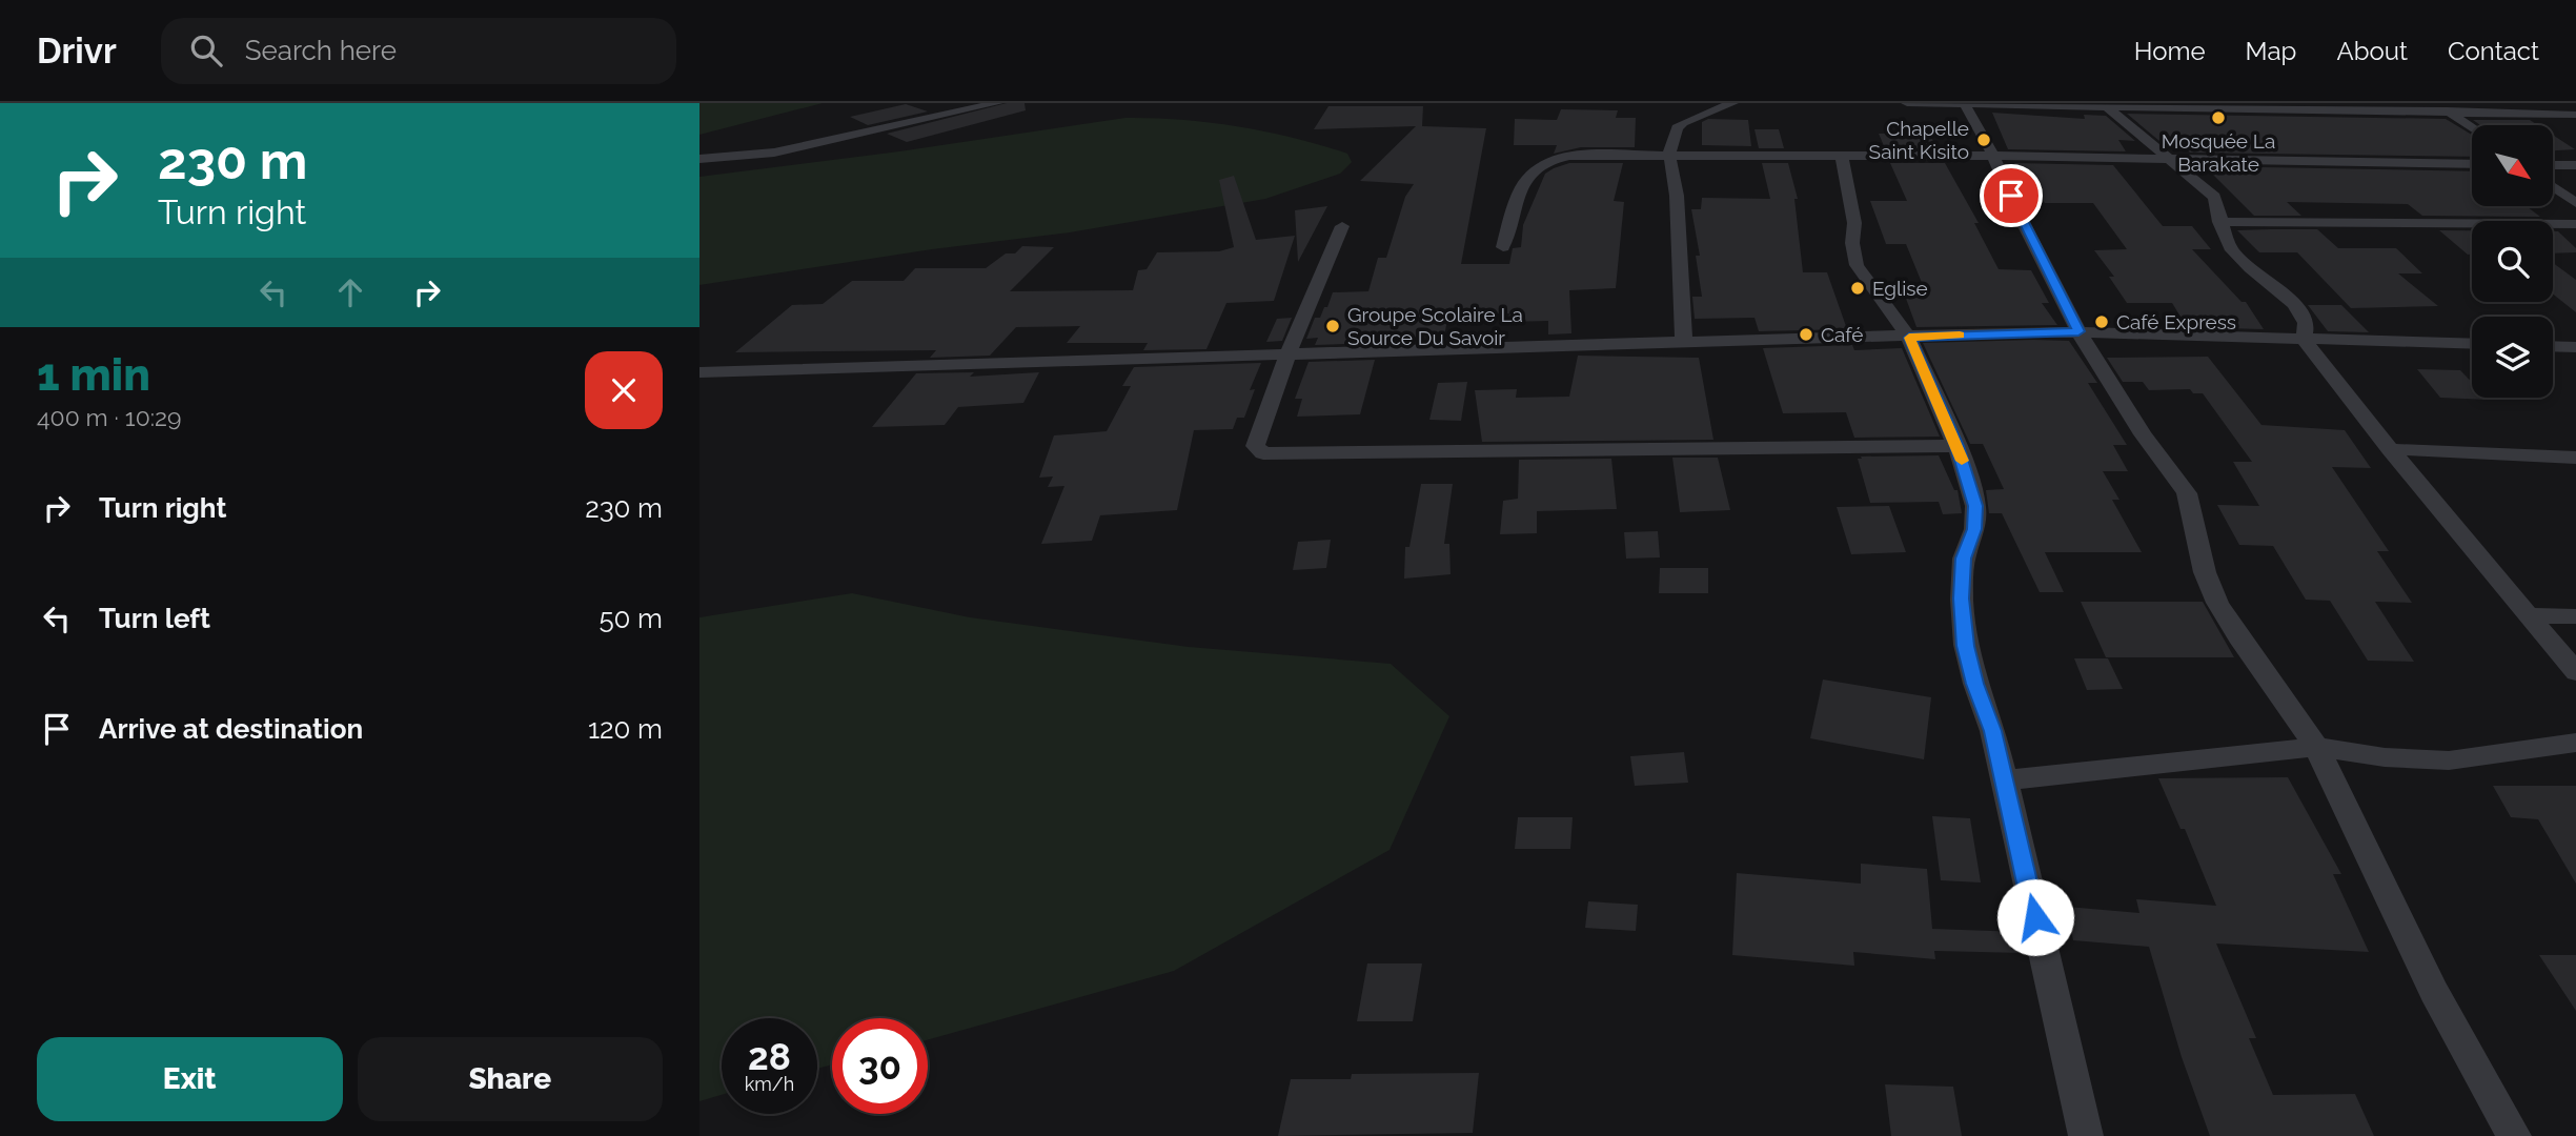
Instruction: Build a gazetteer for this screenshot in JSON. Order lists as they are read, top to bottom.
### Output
{
  "places": [
    "Mosquée La Barakate",
    "Chapelle Saint Kisito",
    "Eglise",
    "Café Express",
    "Groupe Scolaire La Source Du Savoir",
    "Café"
  ],
  "north": "bottom right",
  "page": {
    "header": "Drivr",
    "search": "Search here",
    "nav": [
      "Home",
      "Map",
      "About",
      "Contact"
    ],
    "turn": ["230 m", "Turn right"],
    "heading": ["1 min", "400 m · 10:29"],
    "list": [
      {
        "name": "Turn right",
        "value": "230 m"
      },
      {
        "name": "Turn left",
        "value": "50 m"
      },
      {
        "name": "Arrive at destination",
        "value": "120 m"
      }
    ],
    "speed": "28 km/h",
    "limit": "30",
    "buttons": ["Exit", "Share"]
  }
}
